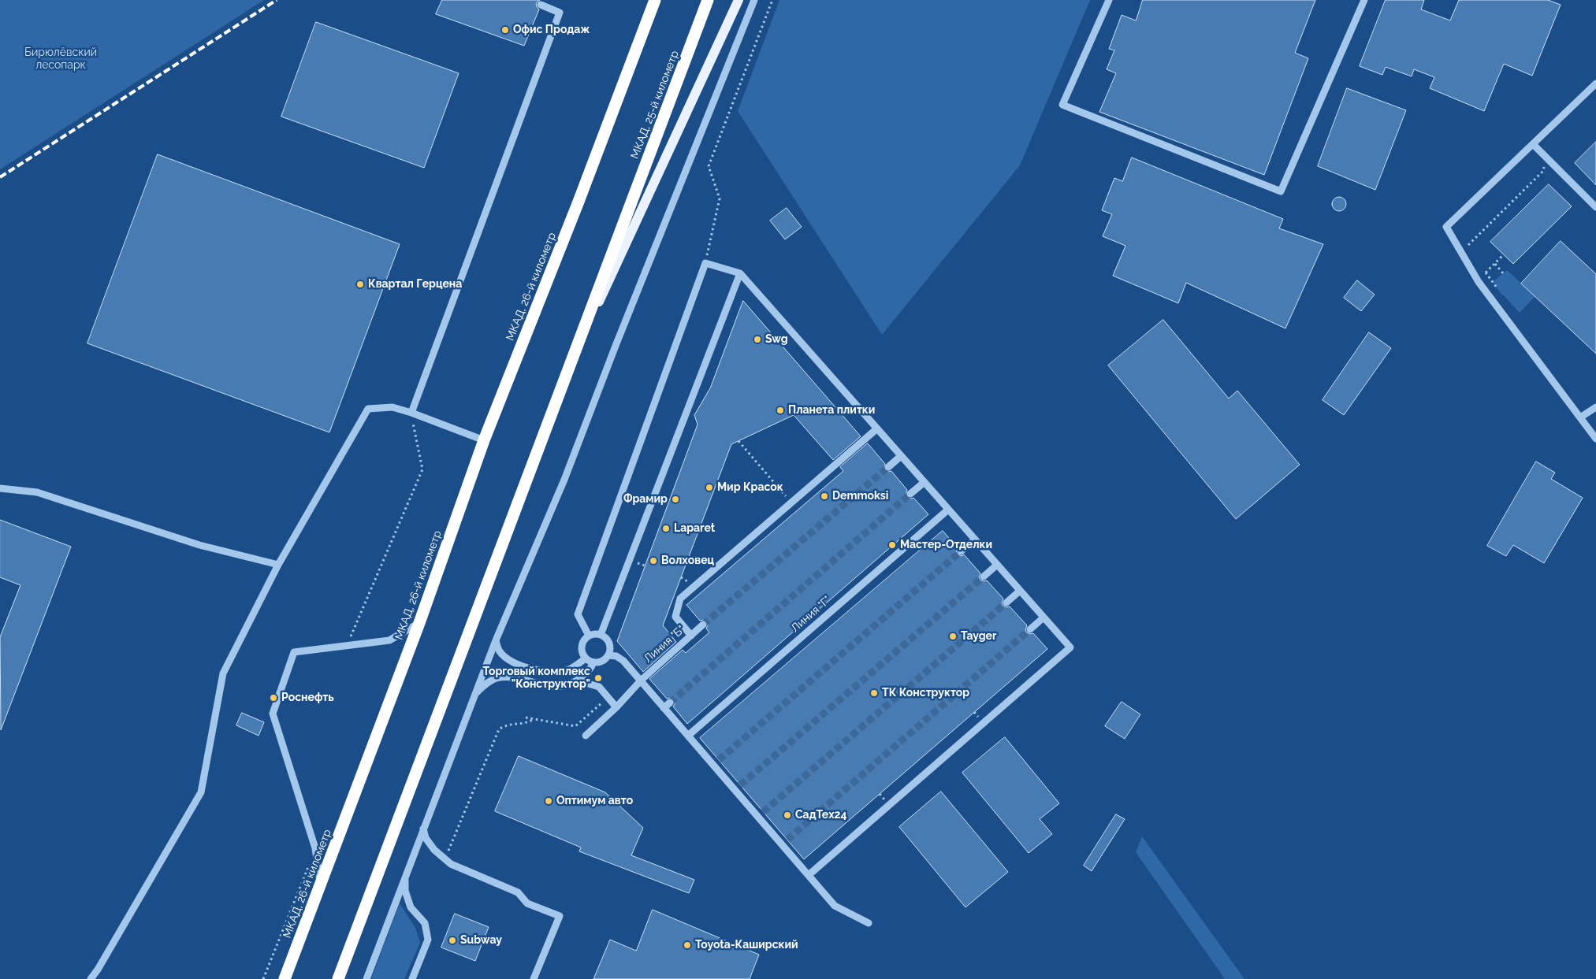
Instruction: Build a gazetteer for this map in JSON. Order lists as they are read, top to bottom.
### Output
{
  "streets": {
    "highway": ["МКАД, 25-й километр", "МКАД, 26-й километр"],
    "street": ["Линия \"Г\"", "Линия \"Б\""]
  },
  "parks": ["Бирюлёвский лесопарк"],
  "places": [
    "Офис Продаж",
    "Квартал Герцена",
    "Swg",
    "Планета плитки",
    "Мир Красок",
    "Demmoksi",
    "Фрамир",
    "Laparet",
    "Мастер-Отделки",
    "Волховец",
    "Tayger",
    "Торговый комплекс \"Конструктор\"",
    "ТК Конструктор",
    "Роснефть",
    "Оптимум авто",
    "СадТех24",
    "Subway",
    "Toyota-Каширский"
  ]
}
